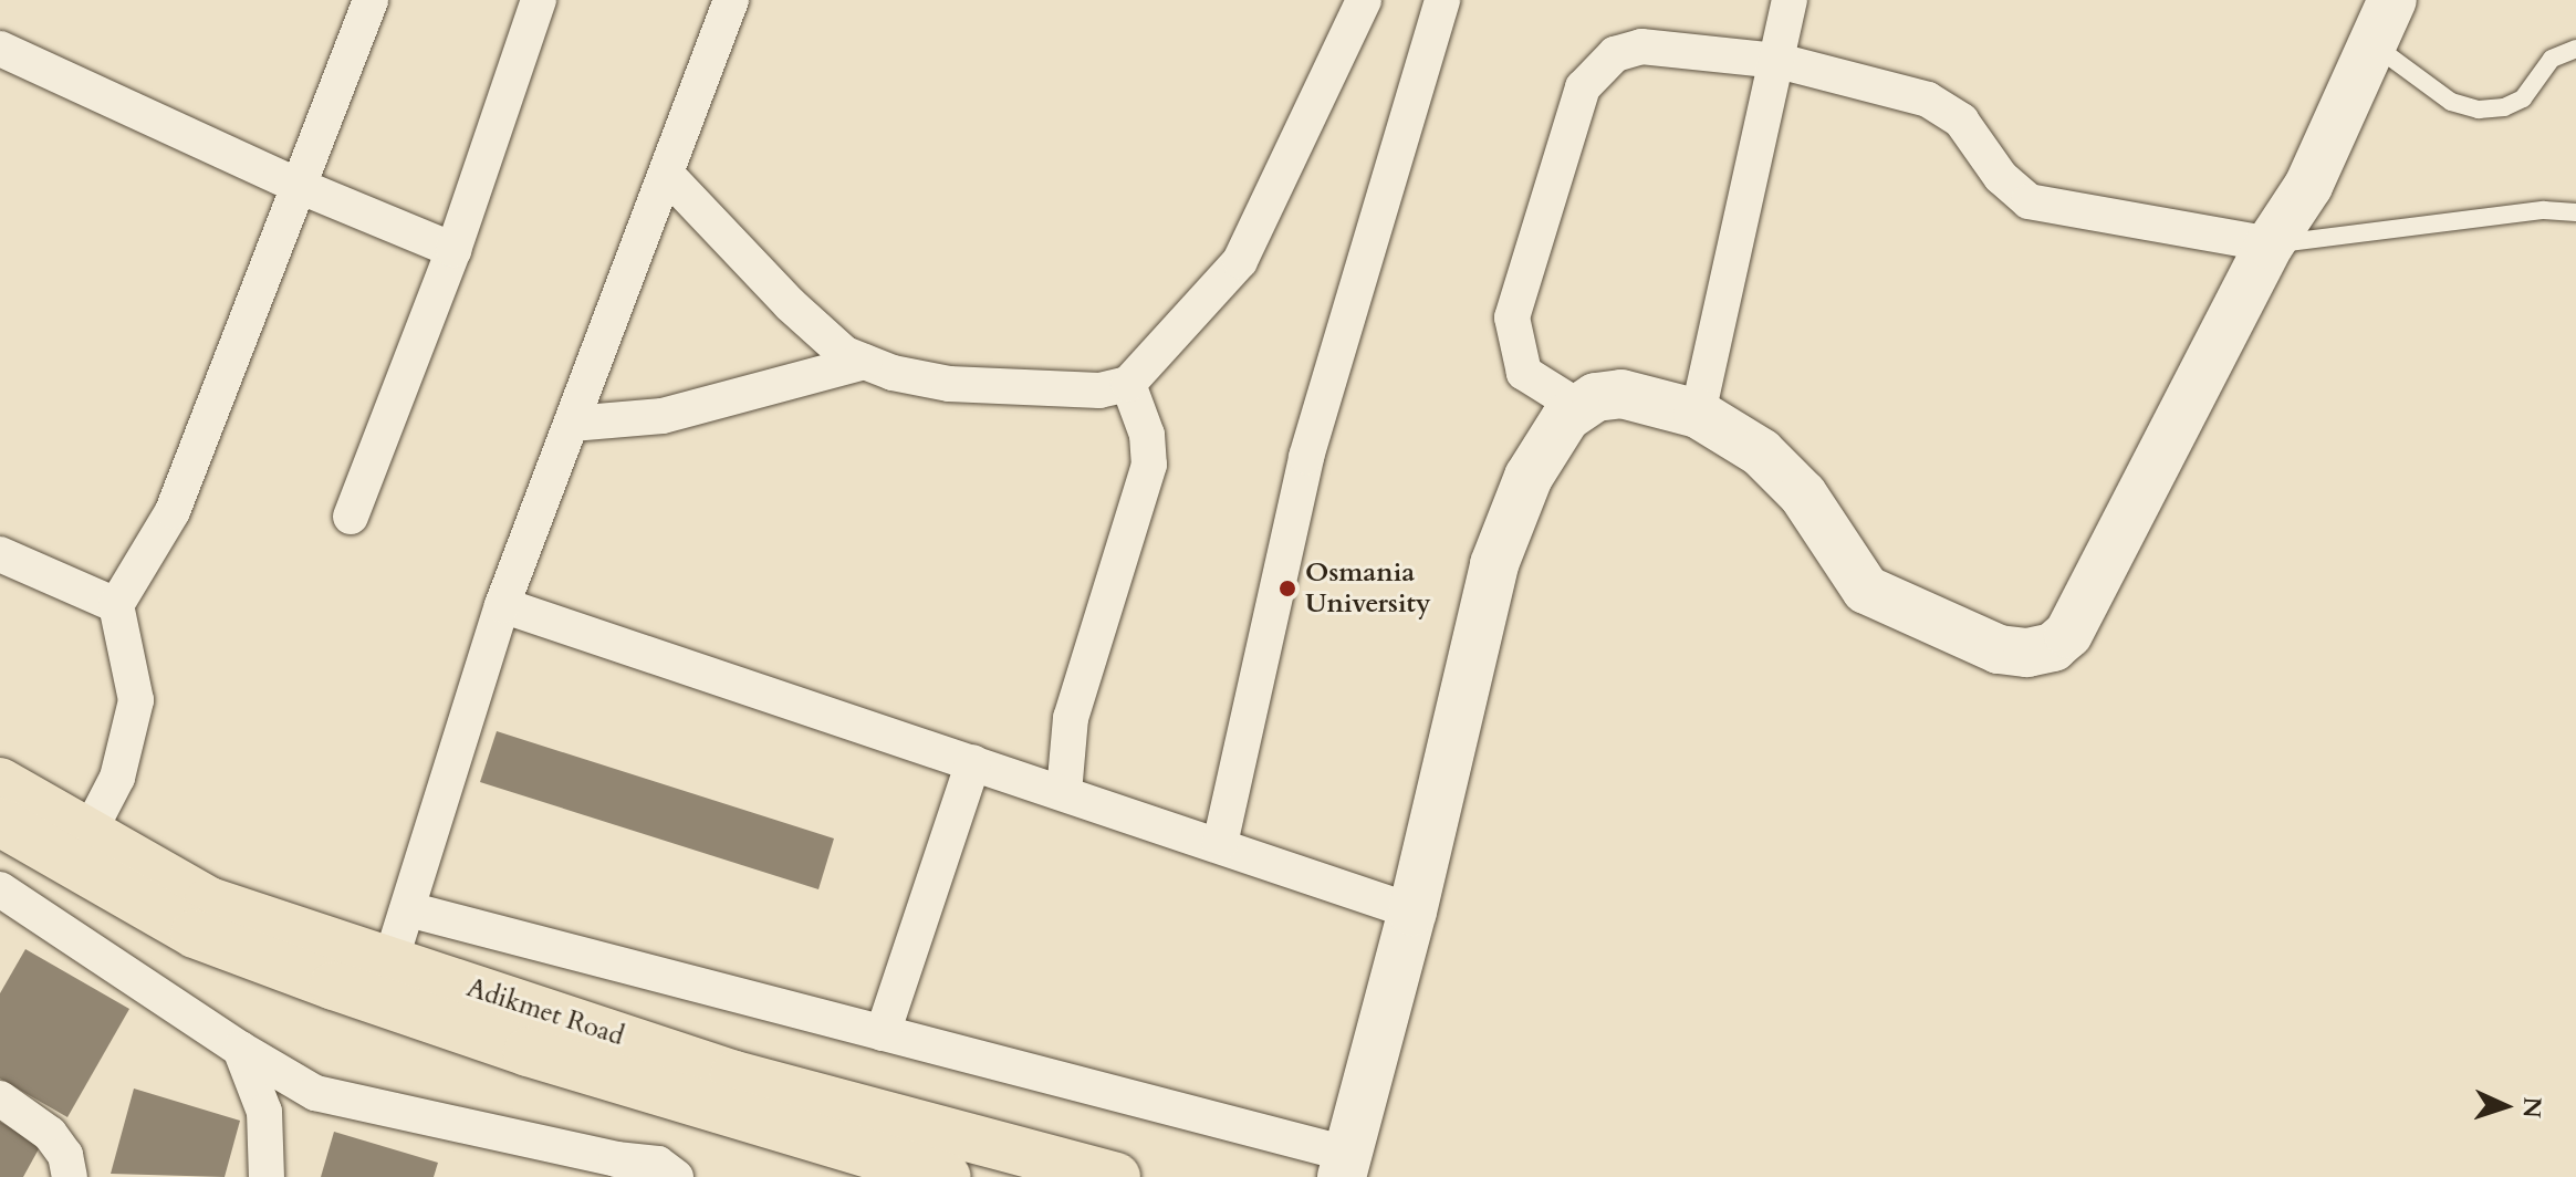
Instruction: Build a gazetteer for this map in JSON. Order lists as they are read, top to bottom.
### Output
{
  "streets": {
    "main road": ["Adikmet Road"]
  },
  "places": ["Osmania University"],
  "north": "right"
}
